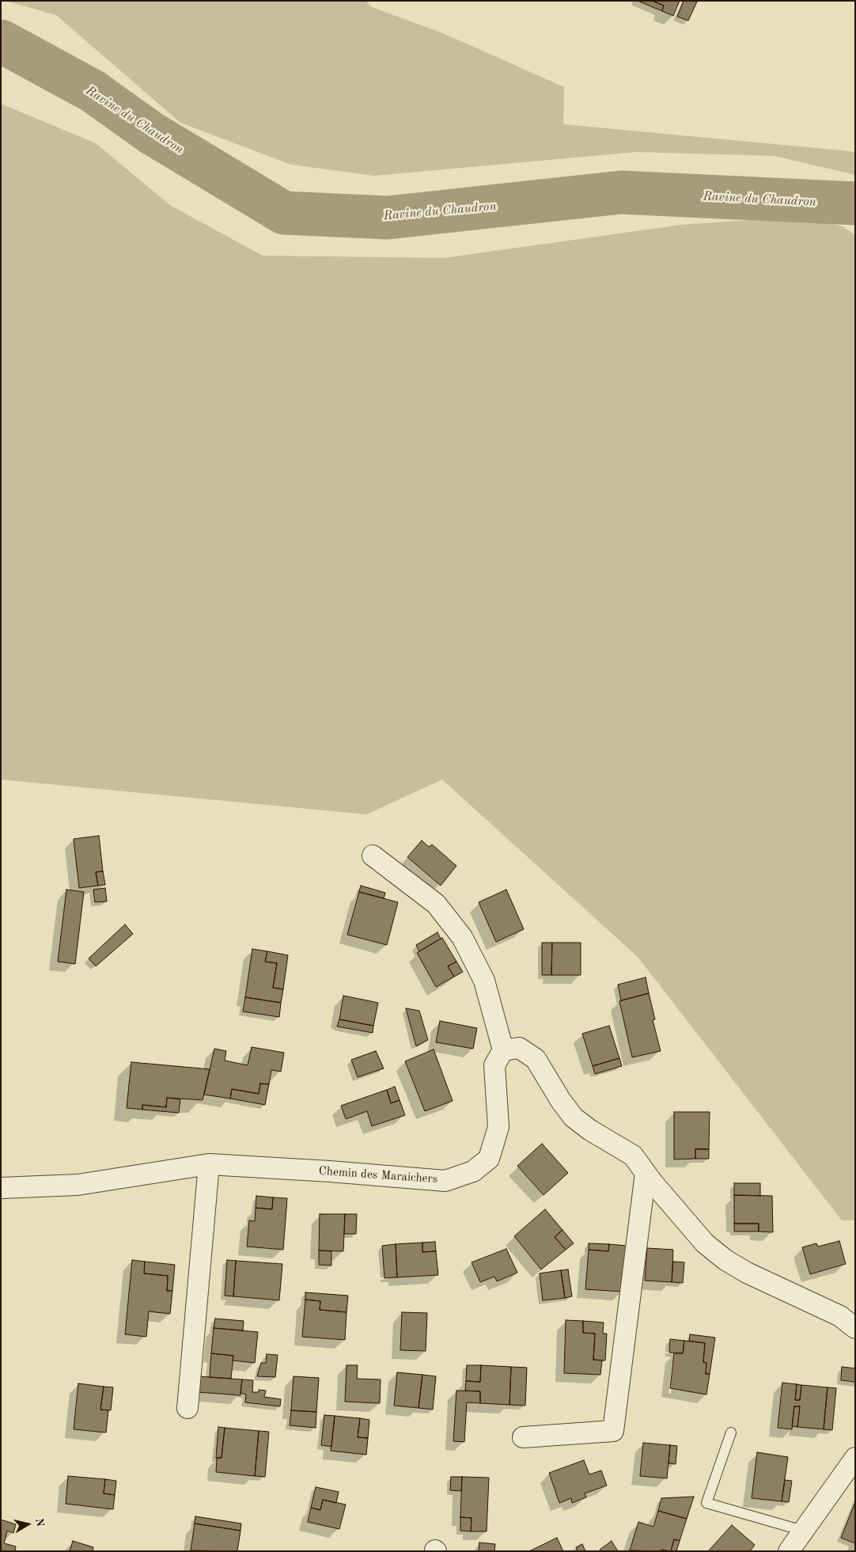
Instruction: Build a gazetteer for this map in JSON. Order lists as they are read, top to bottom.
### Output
{
  "streets": {
    "street": ["Chemin des Maraichers"]
  },
  "water": ["Ravine du Chaudron"],
  "north": "right"
}
